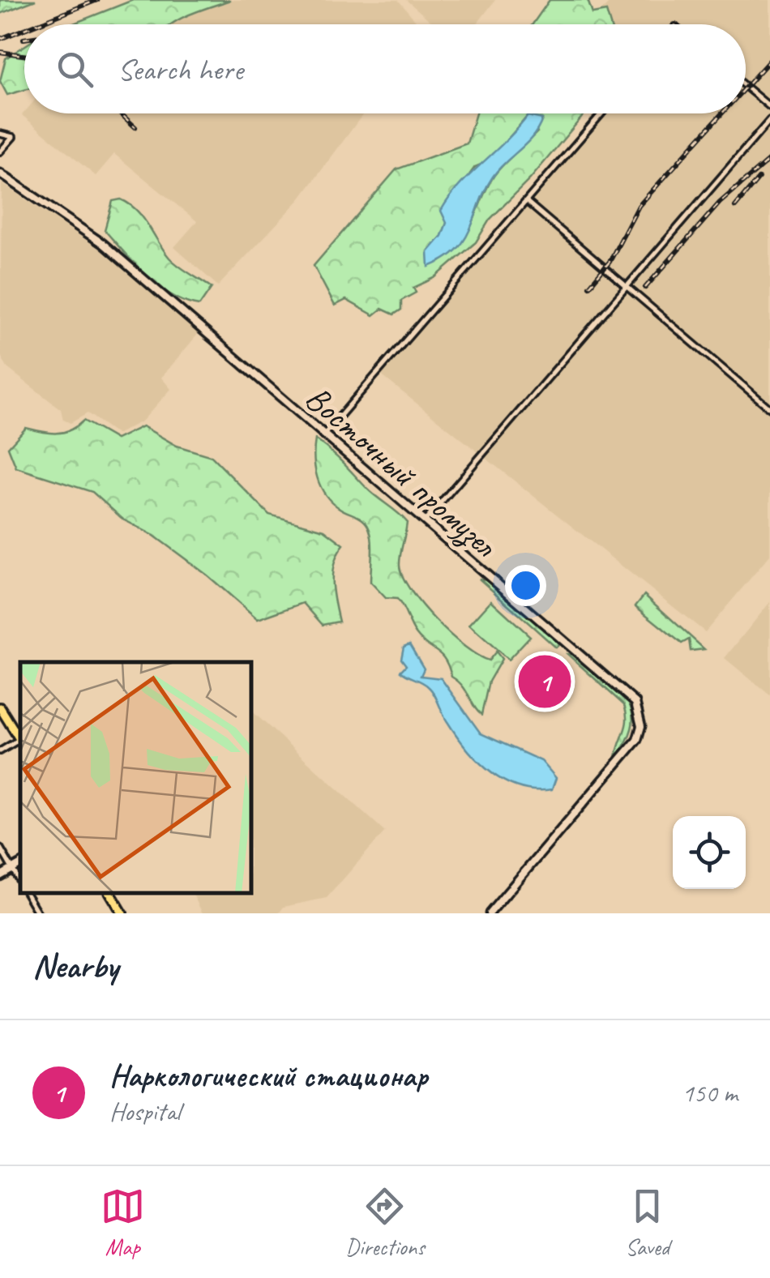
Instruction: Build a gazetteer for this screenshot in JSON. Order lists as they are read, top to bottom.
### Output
{
  "streets": {
    "street": ["Восточный промузел"]
  },
  "page": {
    "search": "Search here",
    "pins": "1",
    "heading": "Nearby",
    "list": [
      {
        "mark": "1",
        "name": "Наркологический стационар",
        "note": "Hospital",
        "value": "150 m"
      }
    ],
    "nav": ["Map", "Directions", "Saved"]
  }
}
